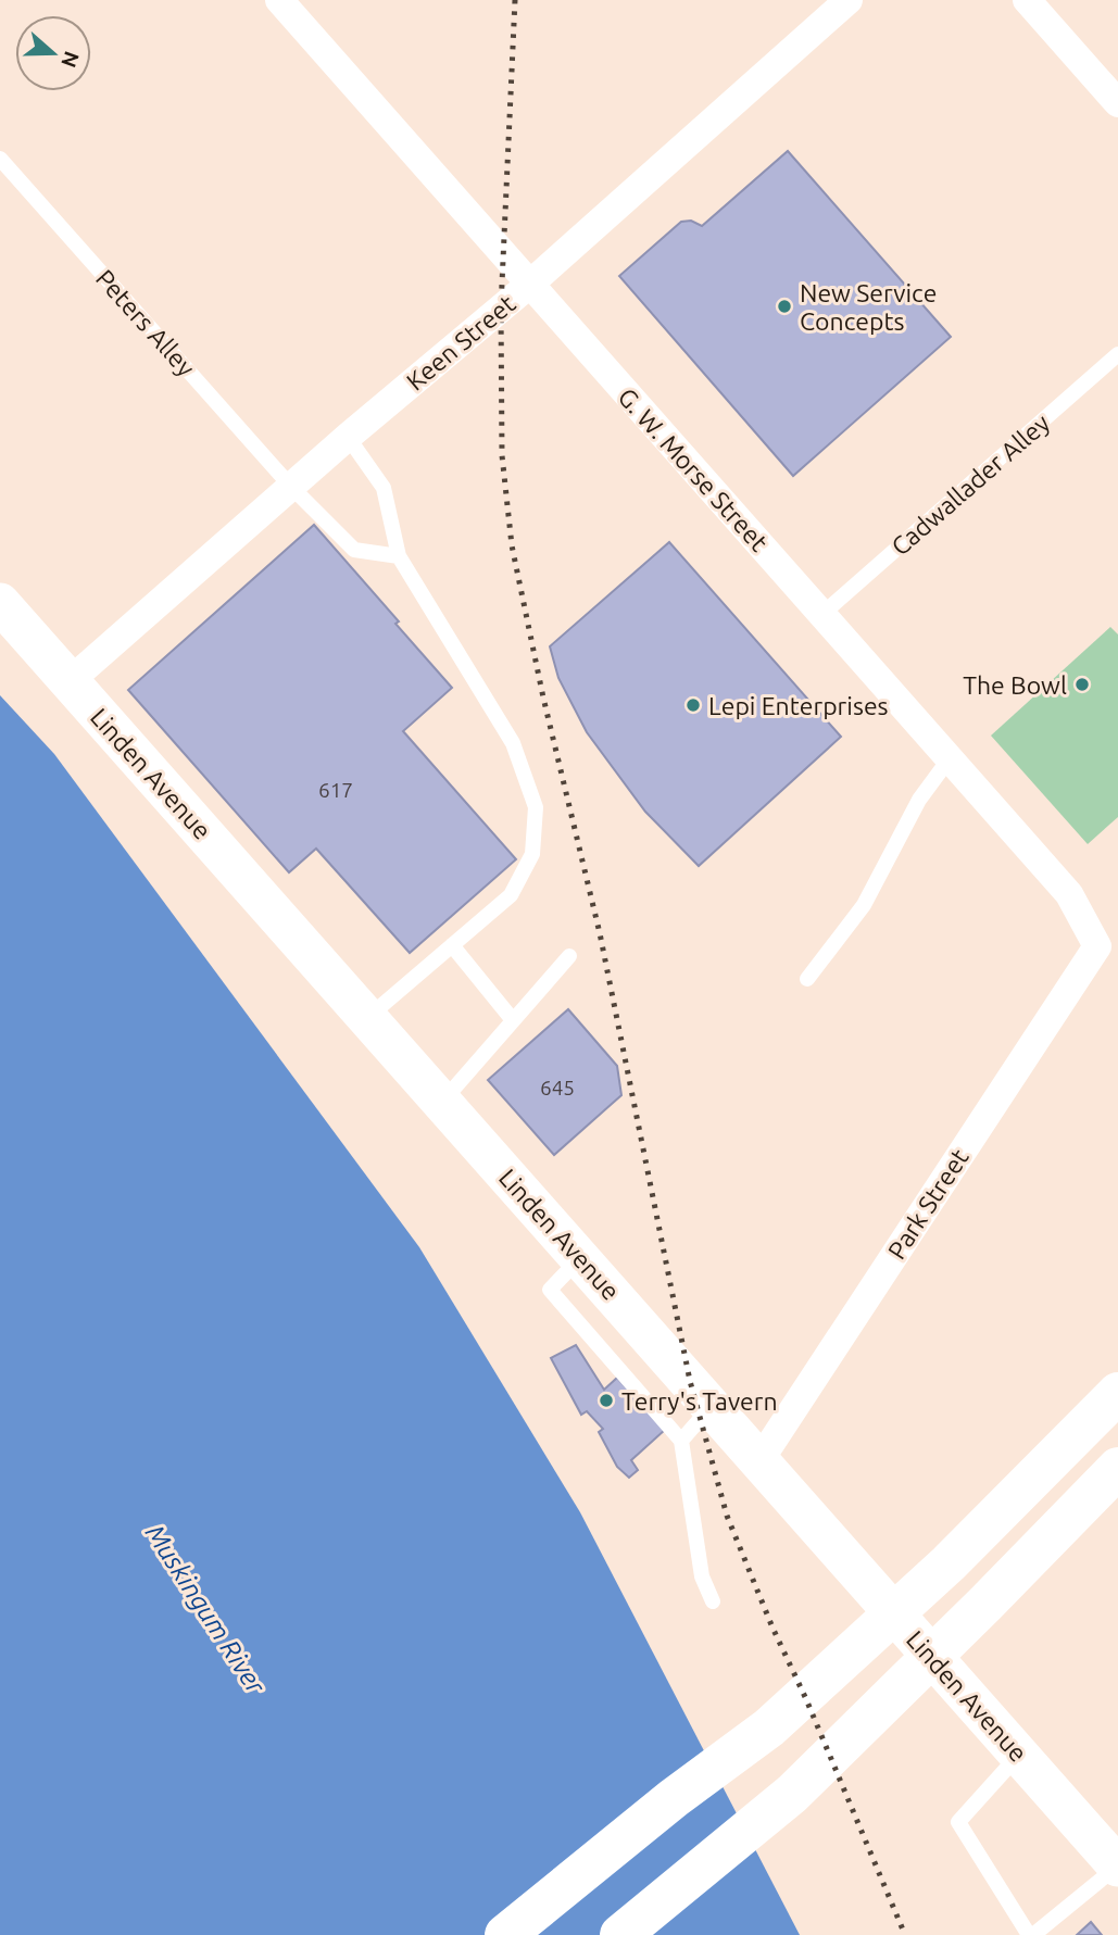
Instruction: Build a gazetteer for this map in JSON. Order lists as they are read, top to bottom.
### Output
{
  "streets": {
    "main road": ["Linden Avenue"],
    "street": ["Keen Street", "G. W. Morse Street", "Park Street"],
    "lane": ["Peters Alley", "Cadwallader Alley"]
  },
  "crossings": [
    ["Peters Alley", "Keen Street"],
    ["Keen Street", "G. W. Morse Street"],
    ["Keen Street", "Linden Avenue"],
    ["G. W. Morse Street", "Cadwallader Alley"],
    ["G. W. Morse Street", "Park Street"],
    ["Linden Avenue", "Park Street"]
  ],
  "water": ["Muskingum River"],
  "places": [
    "New Service Concepts",
    "The Bowl",
    "Lepi Enterprises",
    "Terry's Tavern"
  ],
  "house_numbers": ["617", "645"],
  "north": "right"
}
